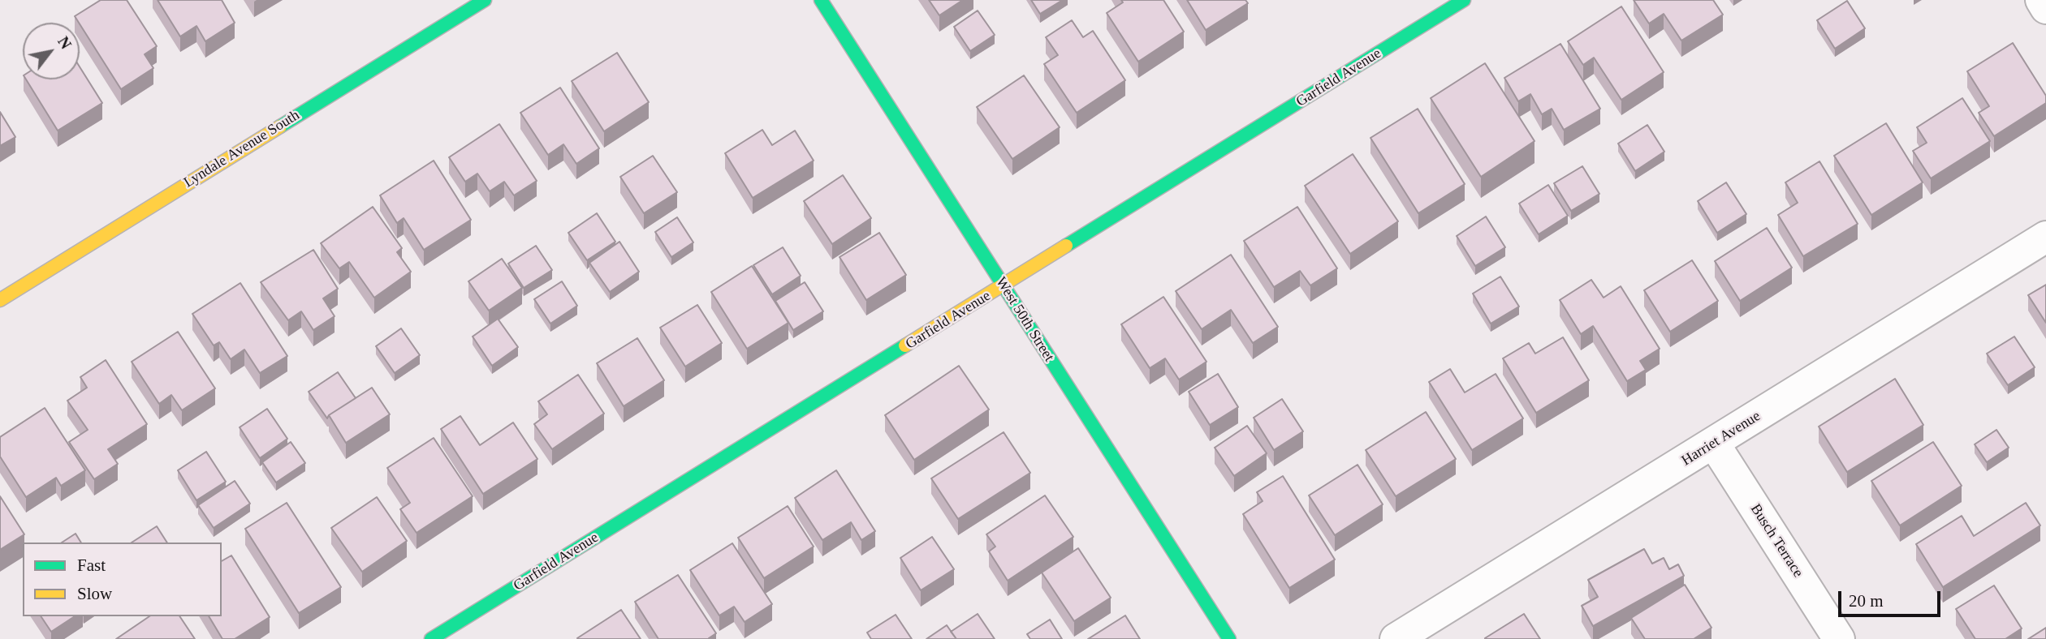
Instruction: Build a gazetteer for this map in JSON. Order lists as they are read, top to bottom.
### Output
{
  "streets": {
    "street": [
      "Garfield Avenue",
      "Lyndale Avenue South",
      "West 50th Street",
      "Harriet Avenue",
      "Busch Terrace"
    ]
  },
  "crossings": [
    ["Garfield Avenue", "West 50th Street"],
    ["Harriet Avenue", "Busch Terrace"]
  ],
  "legend": ["Fast", "Slow"],
  "scale_bar": "20 m",
  "north": "top right"
}
